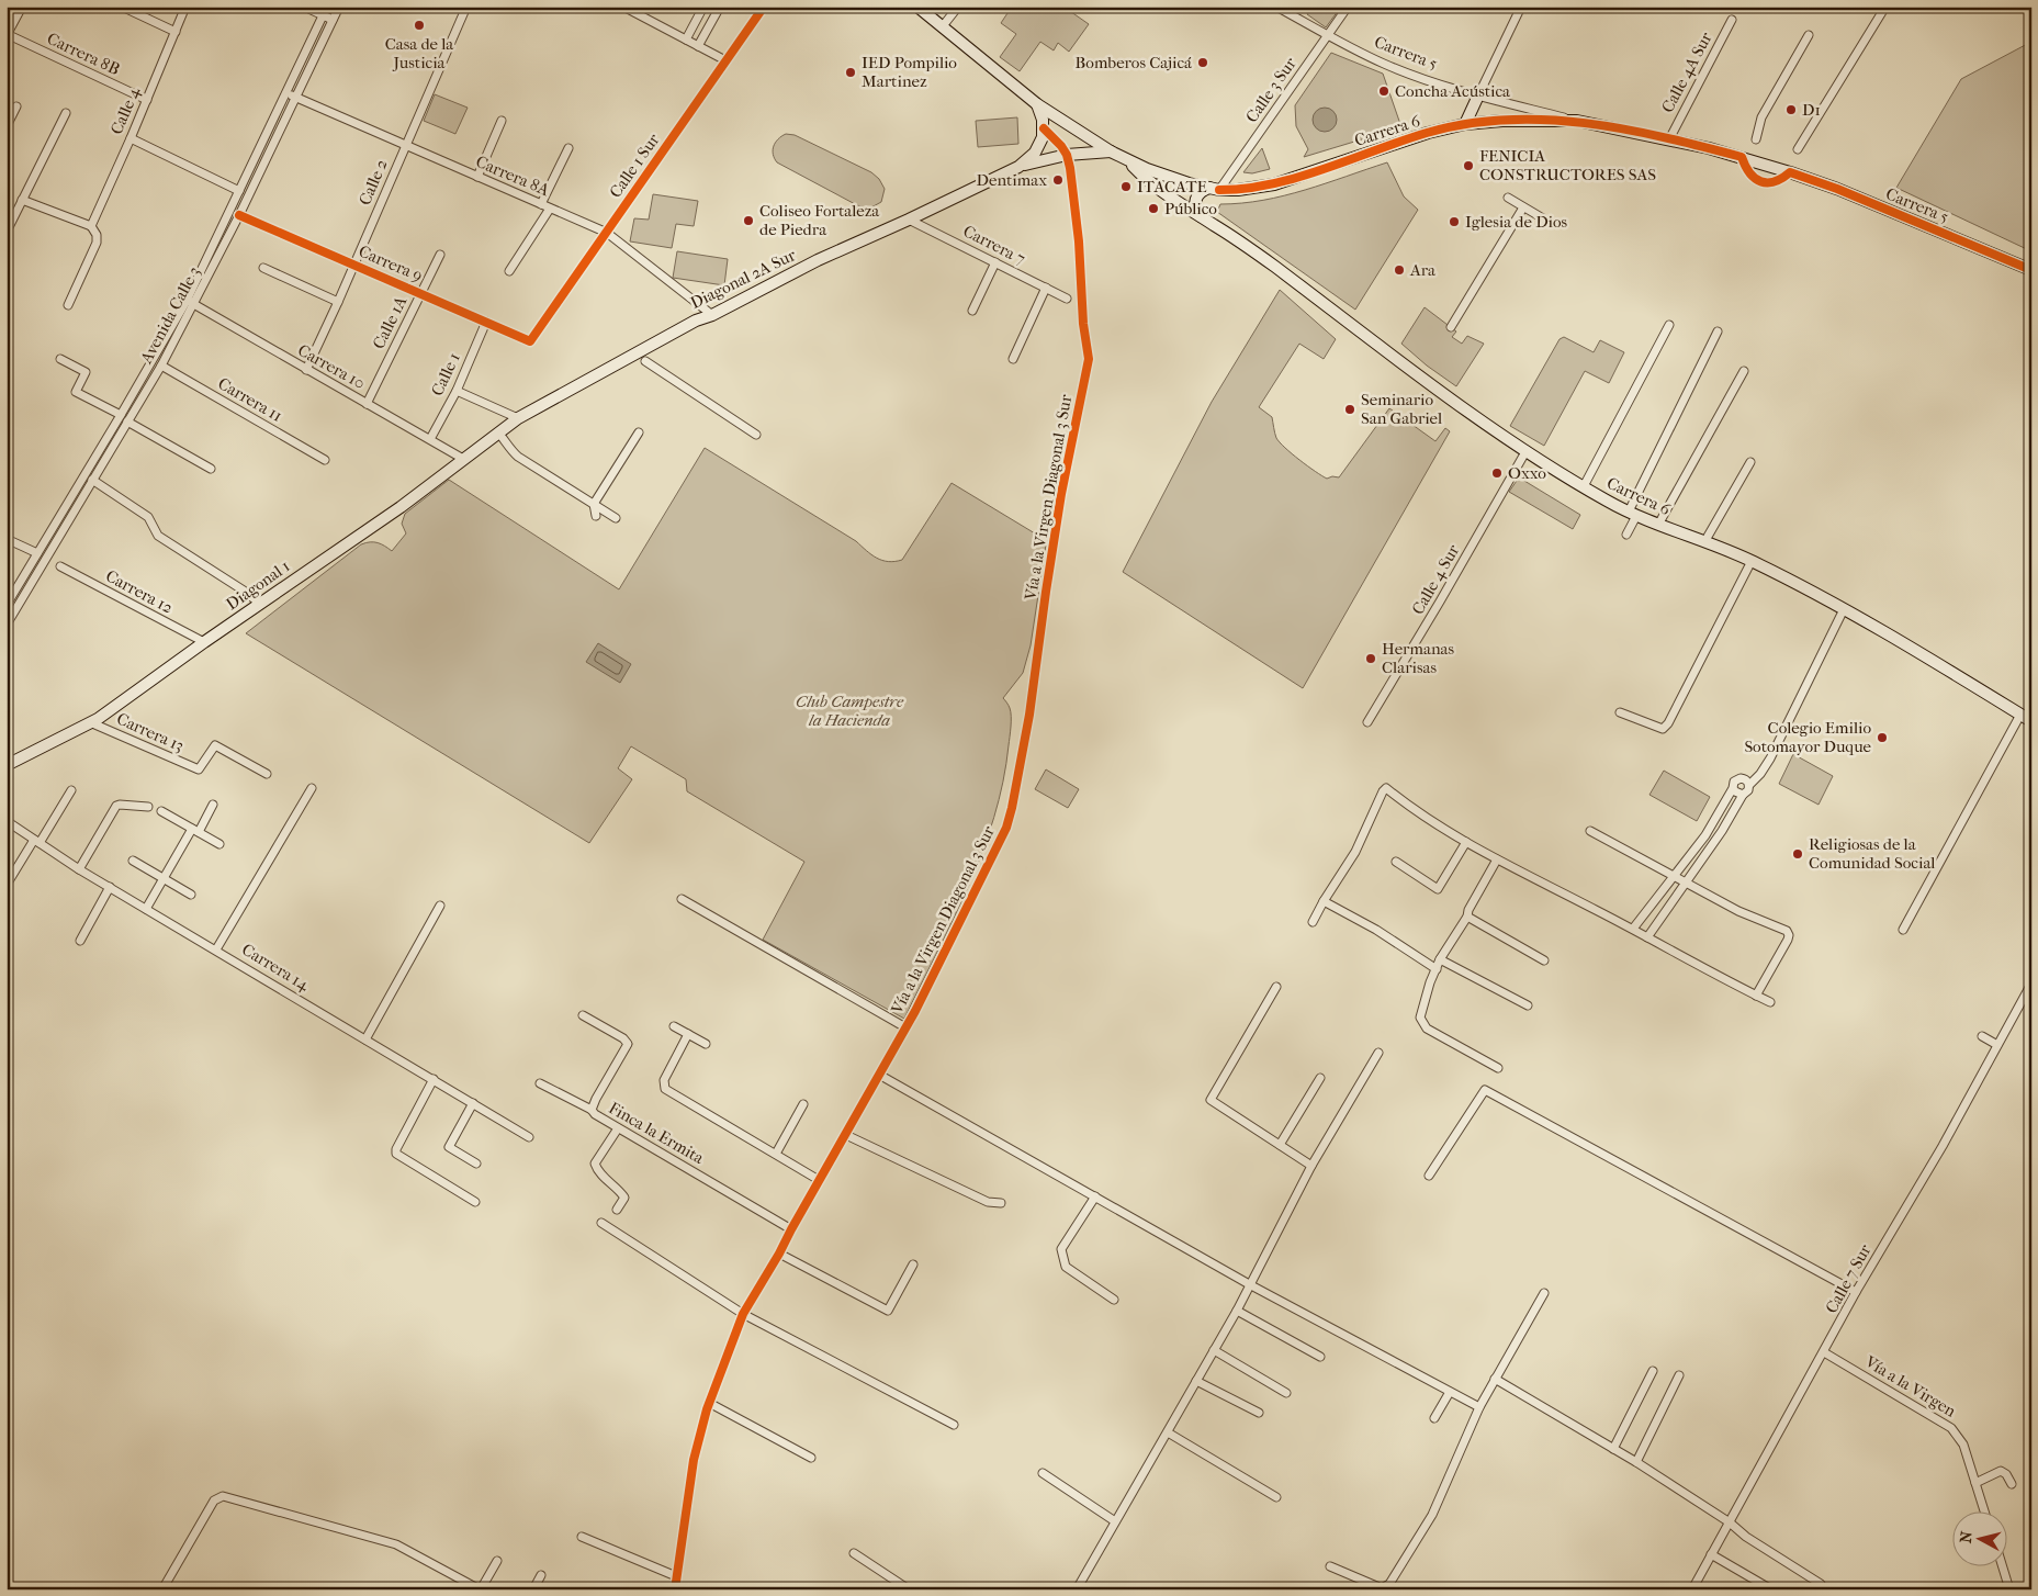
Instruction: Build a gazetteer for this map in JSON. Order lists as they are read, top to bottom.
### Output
{
  "streets": {
    "main road": [
      "Carrera 5",
      "Carrera 6",
      "Diagonal 2A Sur",
      "Diagonal 1"
    ],
    "street": [
      "Carrera 8B",
      "Calle 4A Sur",
      "Calle 3 Sur",
      "Calle 4",
      "Calle 1 Sur",
      "Carrera 8A",
      "Calle 2",
      "Carrera 7",
      "Carrera 9",
      "Avenida Calle 3",
      "Calle 1A",
      "Carrera 10",
      "Calle 1",
      "Carrera 11",
      "Vía a la Virgen Diagonal 3 Sur",
      "Calle 4 Sur",
      "Carrera 12",
      "Carrera 13",
      "Carrera 14",
      "Finca la Ermita",
      "Calle 7 Sur",
      "Vía a la Virgen"
    ]
  },
  "crossings": [
    ["Carrera 5", "Calle 4A Sur"],
    ["Carrera 5", "Calle 3 Sur"],
    ["Carrera 5", "Carrera 6"],
    ["Carrera 8B", "Calle 4"],
    ["Calle 3 Sur", "Carrera 6"],
    ["Carrera 6", "Calle 4 Sur"],
    ["Calle 1 Sur", "Carrera 8A"],
    ["Calle 1 Sur", "Carrera 9"],
    ["Carrera 8A", "Calle 2"],
    ["Carrera 8A", "Diagonal 2A Sur"],
    ["Carrera 8A", "Avenida Calle 3"],
    ["Calle 2", "Carrera 9"],
    ["Calle 2", "Carrera 10"],
    ["Carrera 7", "Diagonal 2A Sur"],
    ["Carrera 9", "Avenida Calle 3"],
    ["Carrera 9", "Calle 1A"],
    ["Carrera 9", "Calle 1"],
    ["Diagonal 2A Sur", "Diagonal 1"],
    ["Avenida Calle 3", "Carrera 10"],
    ["Avenida Calle 3", "Carrera 11"],
    ["Calle 1A", "Carrera 10"],
    ["Carrera 10", "Calle 1"],
    ["Carrera 10", "Diagonal 1"],
    ["Vía a la Virgen Diagonal 3 Sur", "Finca la Ermita"],
    ["Diagonal 1", "Carrera 12"],
    ["Diagonal 1", "Carrera 13"],
    ["Calle 7 Sur", "Vía a la Virgen"]
  ],
  "parks": ["Club Campestre la Hacienda"],
  "places": [
    "Casa de la Justicia",
    "Bomberos Cajicá",
    "IED Pompilio Martinez",
    "Concha Acústica",
    "D1",
    "FENICIA CONSTRUCTORES SAS",
    "Dentimax",
    "ITACATE",
    "Público",
    "Coliseo Fortaleza de Piedra",
    "Iglesia de Dios",
    "Ara",
    "Seminario San Gabriel",
    "Oxxo",
    "Hermanas Clarisas",
    "Colegio Emilio Sotomayor Duque",
    "Religiosas de la Comunidad Social"
  ],
  "north": "left"
}
